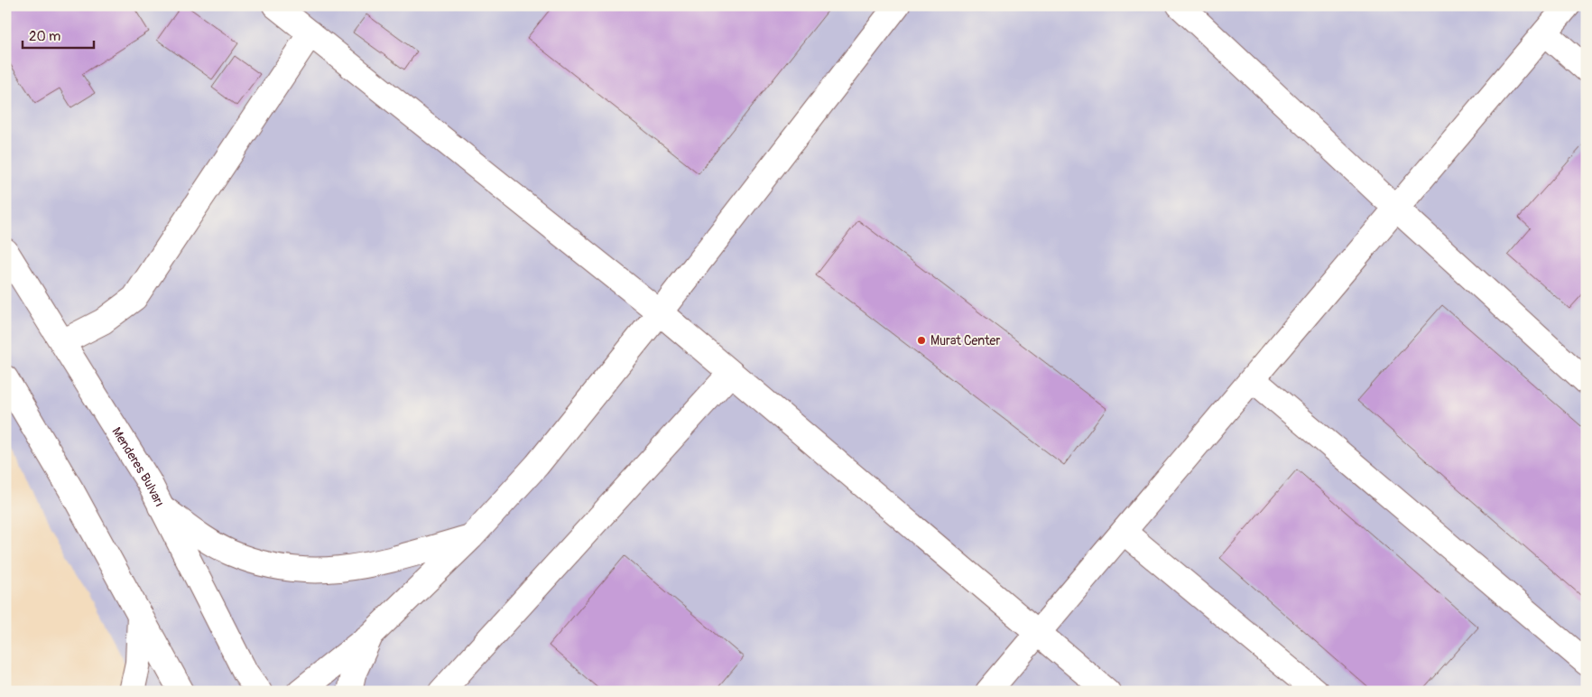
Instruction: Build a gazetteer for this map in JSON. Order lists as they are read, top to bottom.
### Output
{
  "streets": {
    "street": ["Menderes Bulvarı"]
  },
  "places": ["Murat Center"],
  "scale_bar": "20 m"
}
